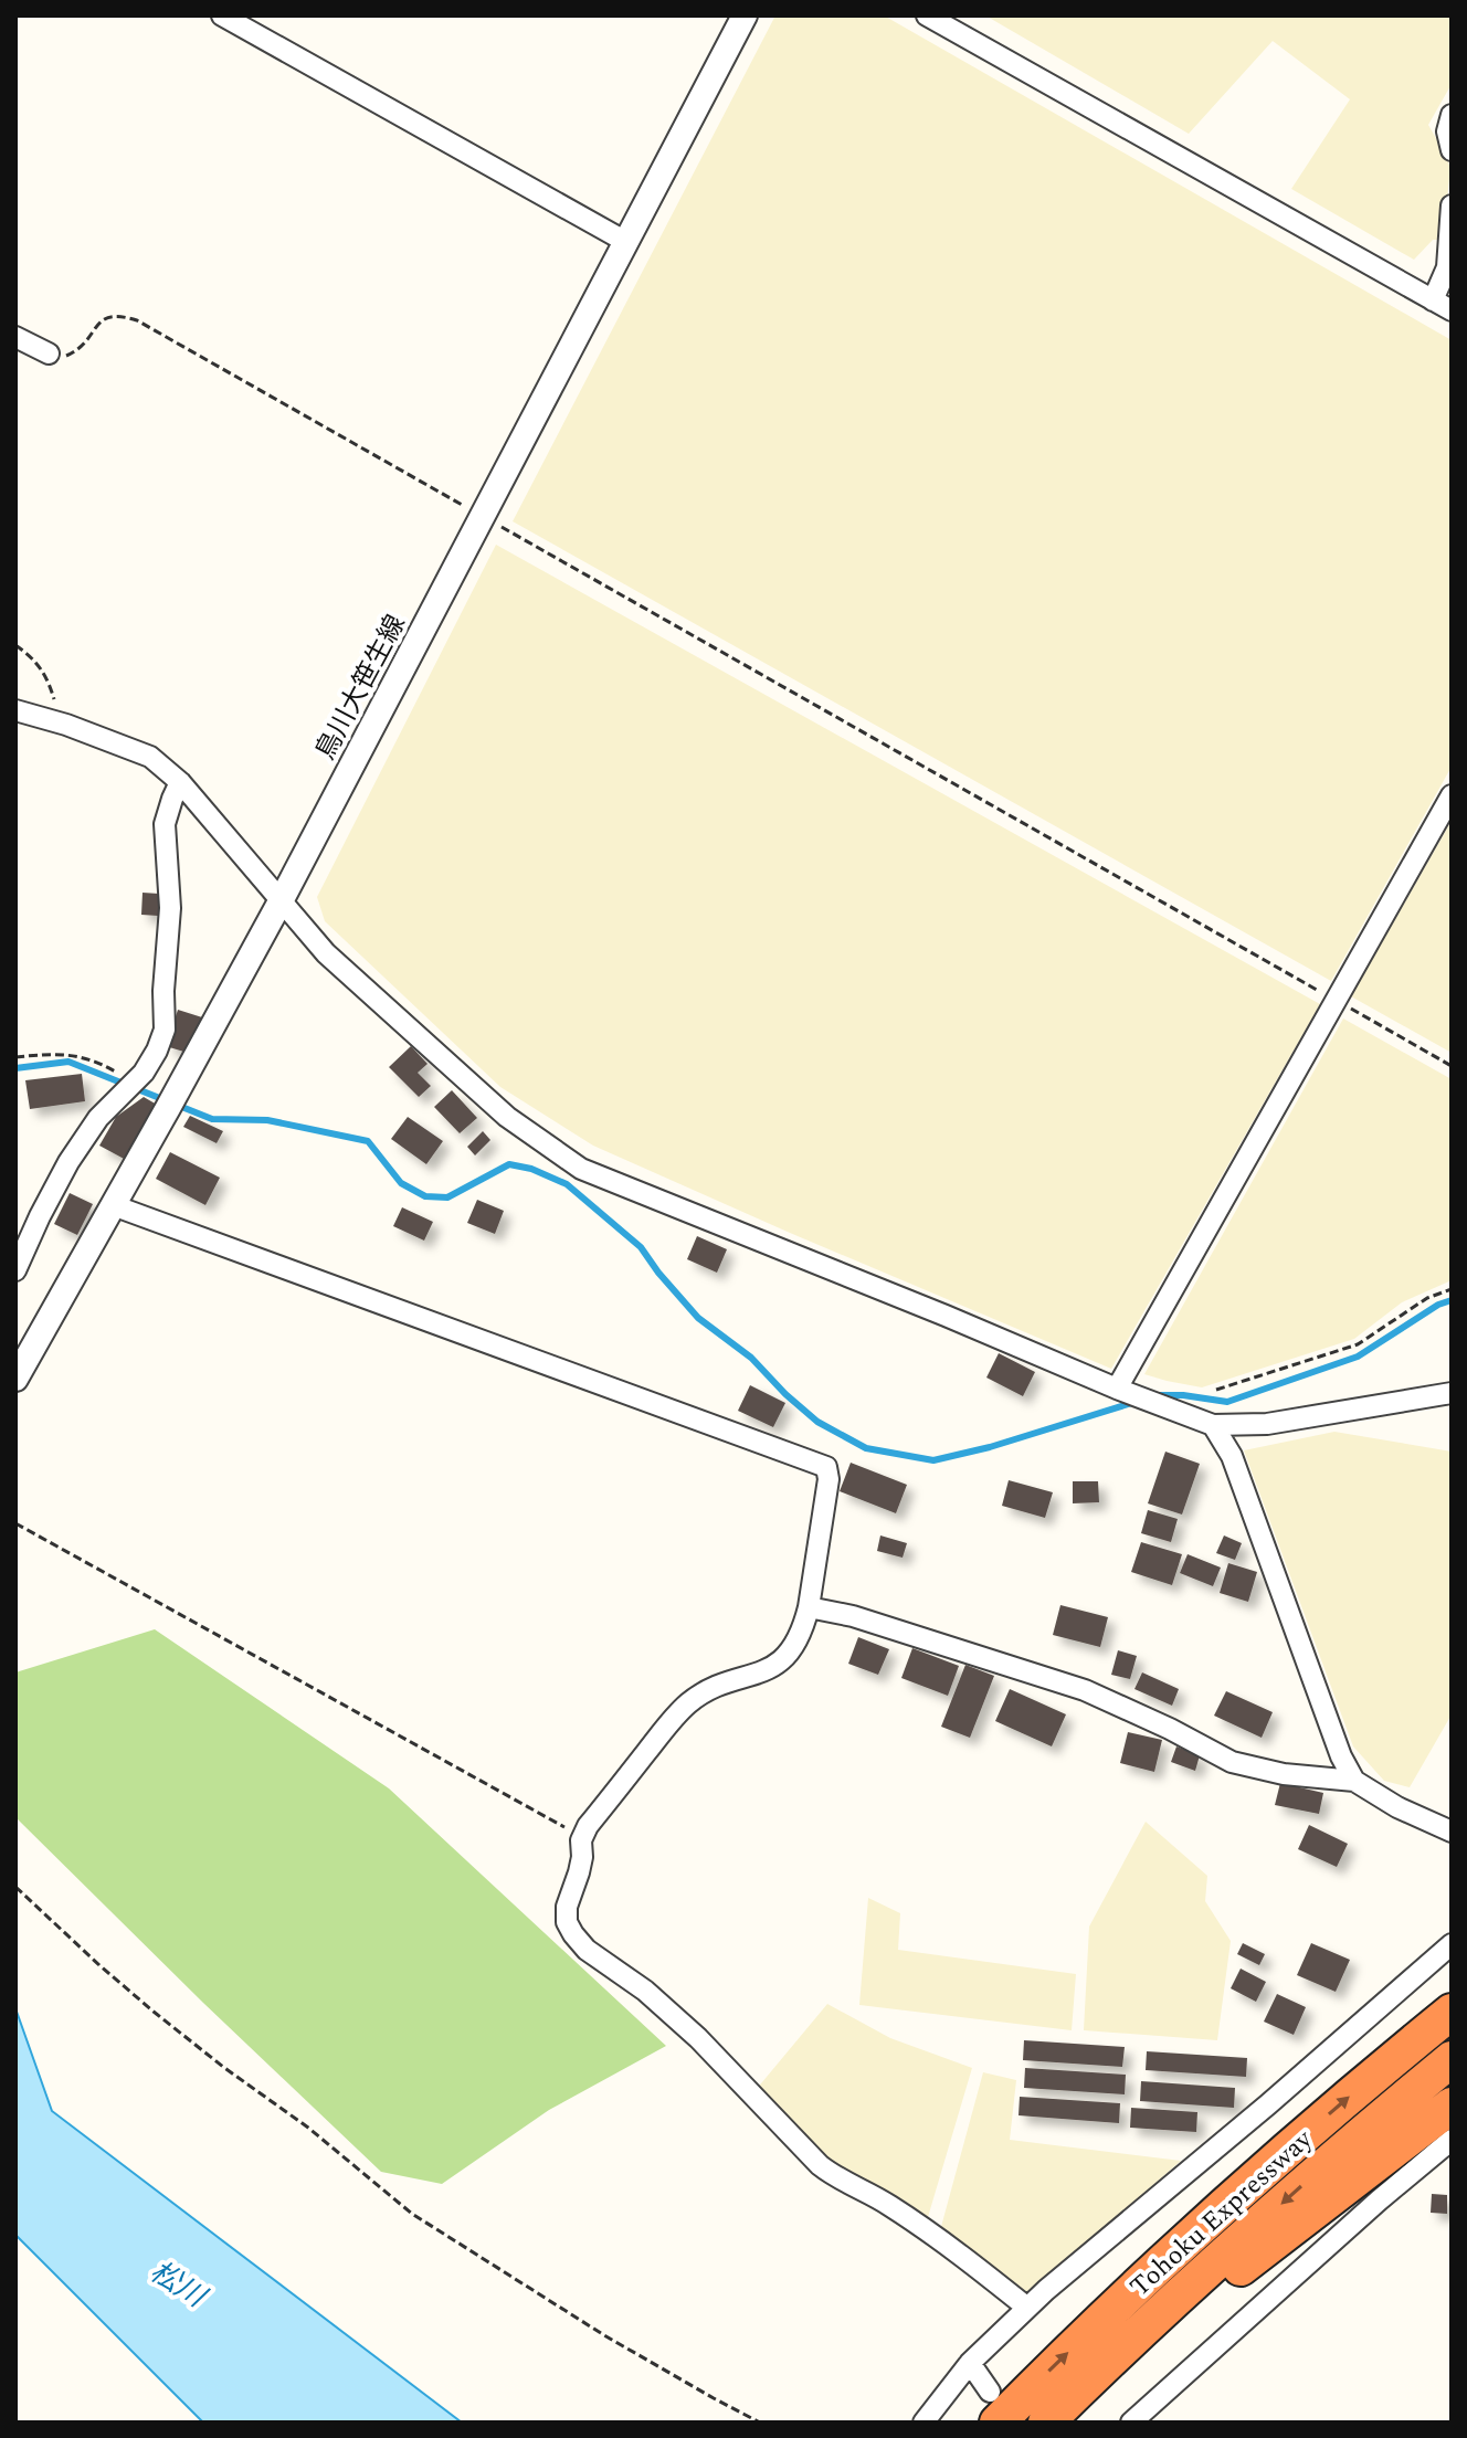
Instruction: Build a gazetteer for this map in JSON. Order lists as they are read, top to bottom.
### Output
{
  "streets": {
    "highway": ["Tohoku Expressway"],
    "street": ["鳥川大笹生線"]
  },
  "water": ["松川"]
}
